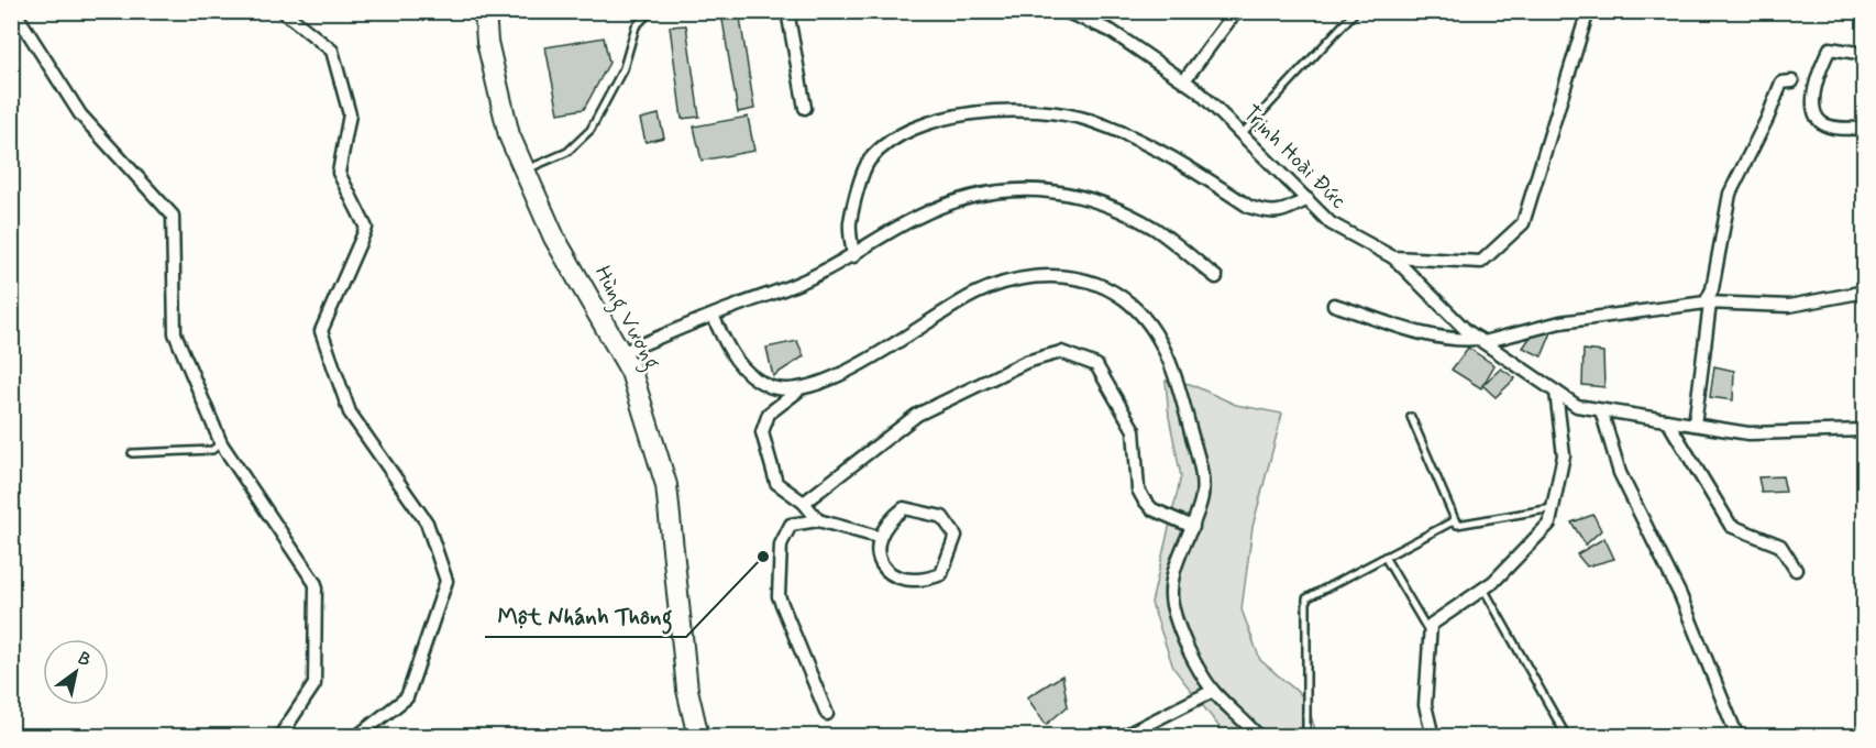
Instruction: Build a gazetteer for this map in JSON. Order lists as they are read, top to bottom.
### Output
{
  "streets": {
    "highway": ["Hùng Vương"],
    "street": ["Trịnh Hoài Đức"]
  },
  "places": ["Một Nhánh Thông"],
  "north": "top right"
}
